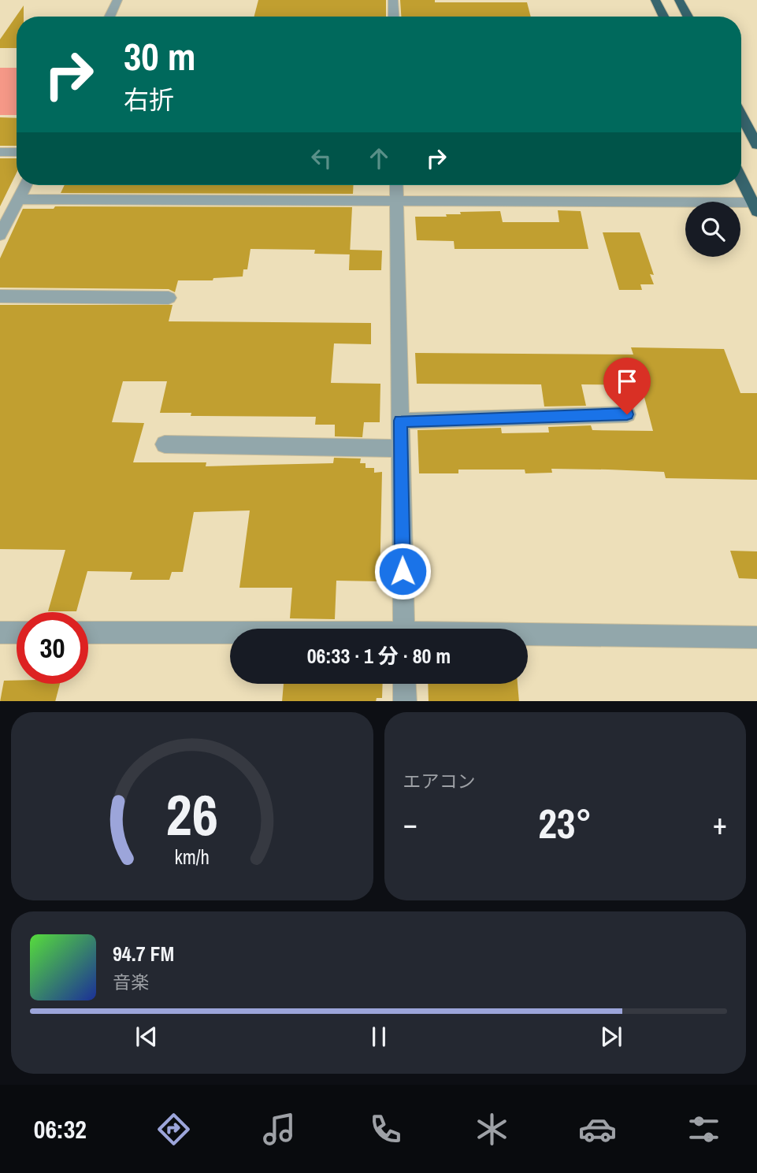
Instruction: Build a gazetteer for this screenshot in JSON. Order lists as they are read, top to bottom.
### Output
{
  "page": {
    "turn": ["30 m", "右折"],
    "limit": "30",
    "trip": "06:33 · 1 分 · 80 m",
    "tile": "エアコン",
    "heat": ["−", "23°", "+"],
    "song": ["94.7 FM", "音楽"],
    "tabs": "06:32",
    "gauge": ["26", "km/h"]
  }
}
